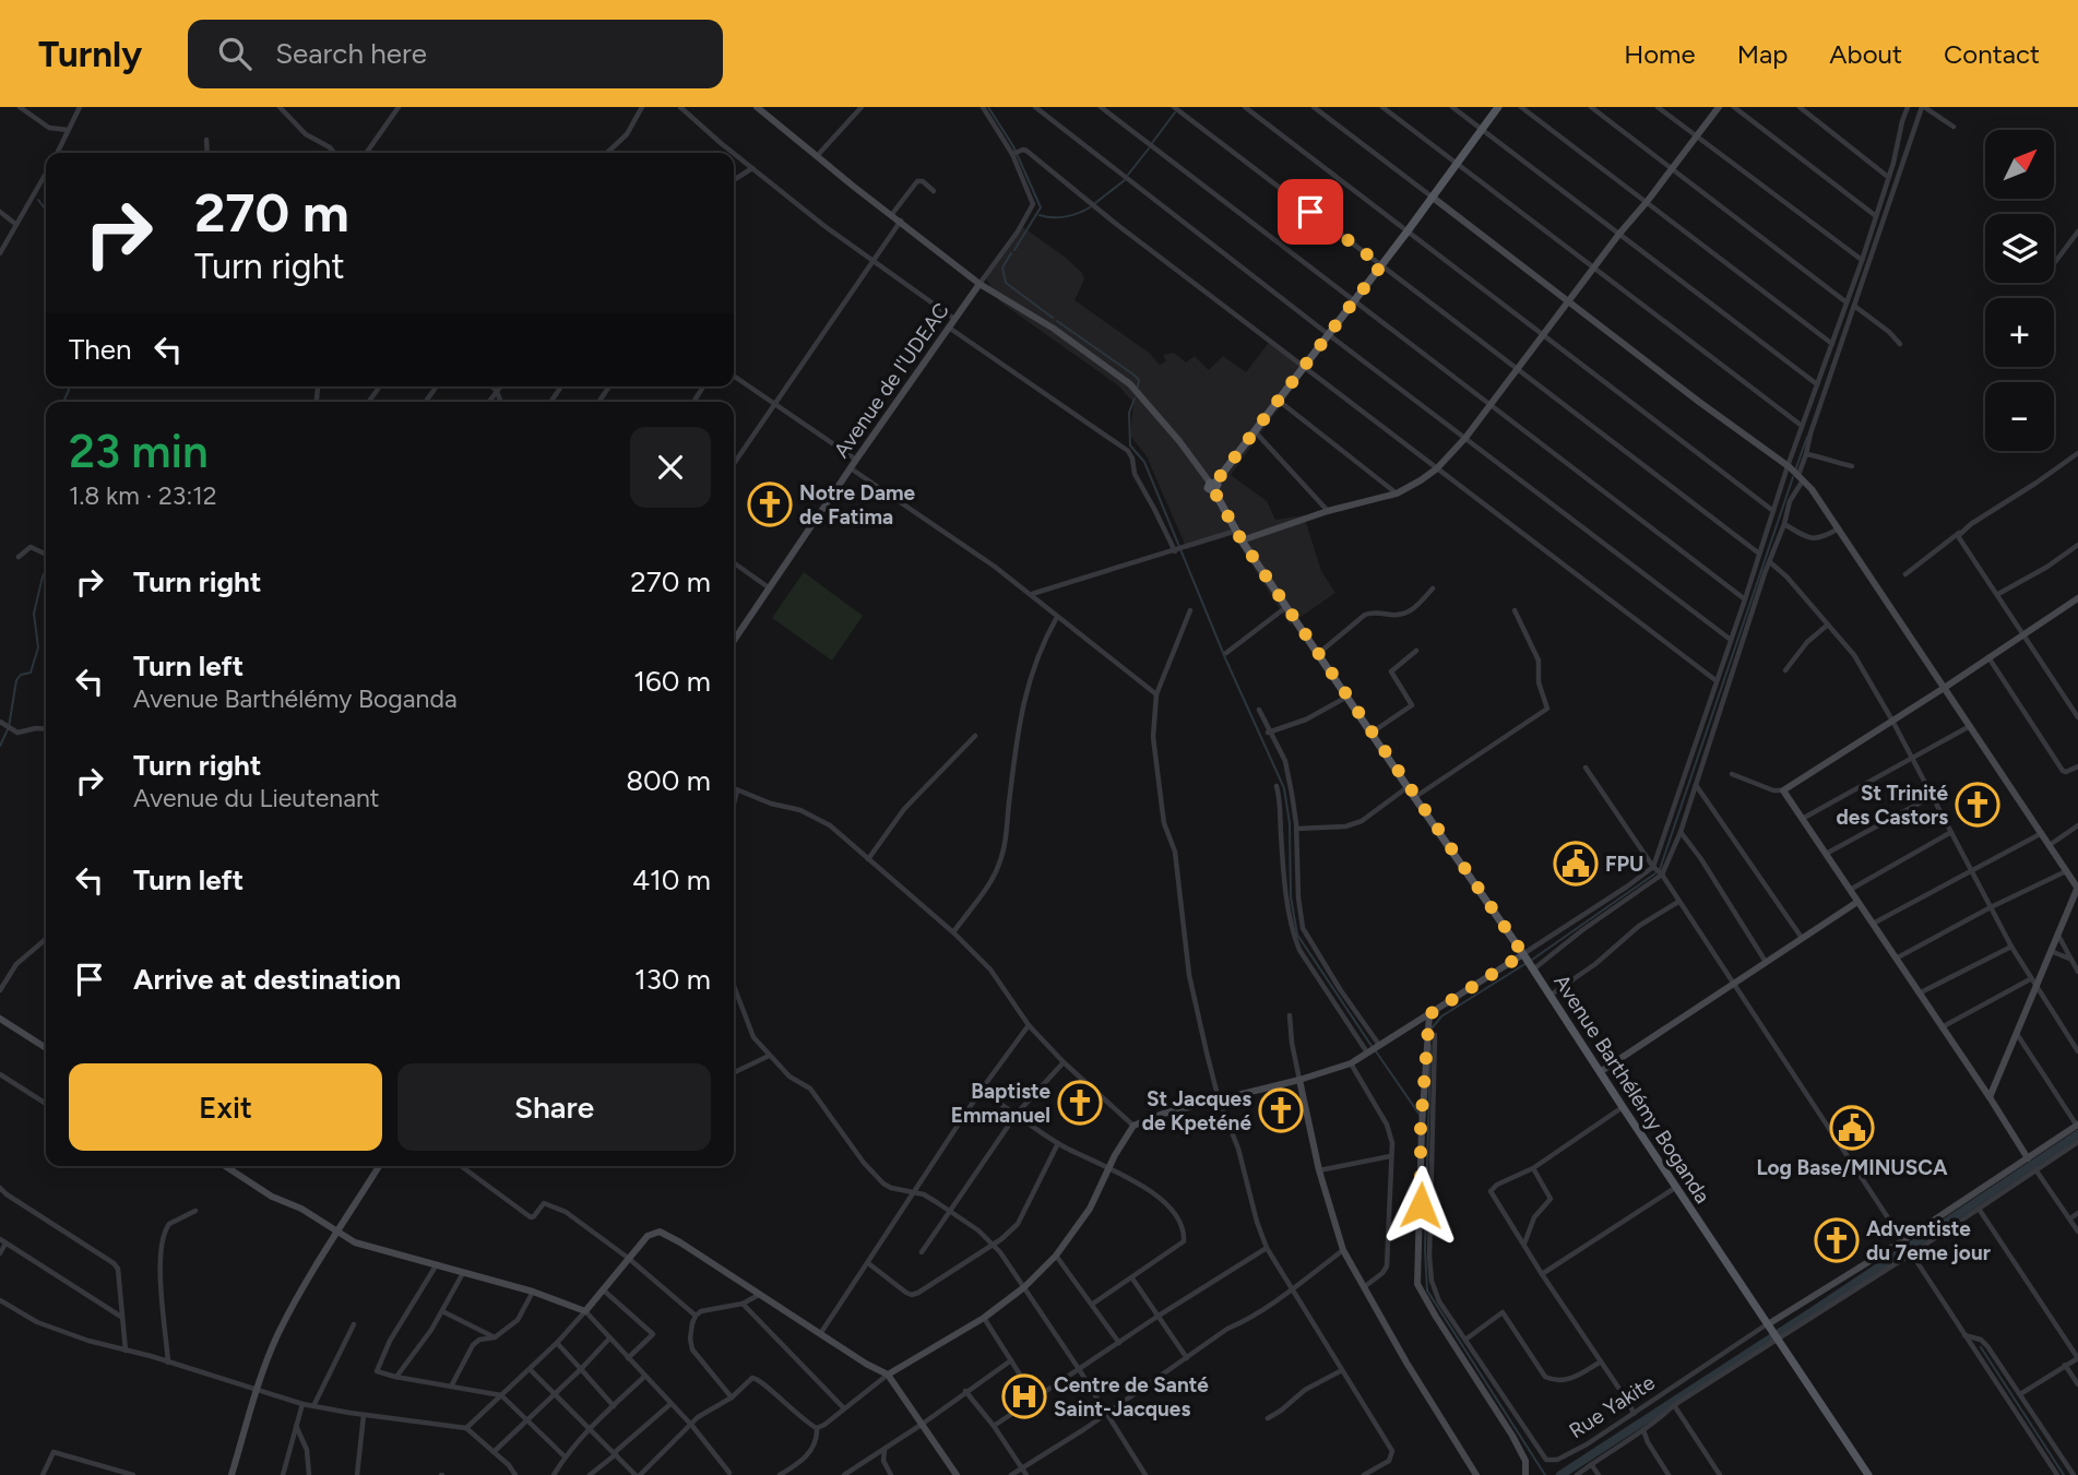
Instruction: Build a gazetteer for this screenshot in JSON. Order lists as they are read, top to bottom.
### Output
{
  "streets": {
    "main road": ["Avenue Barthélémy Boganda"],
    "street": ["Avenue de I'UDEAC", "Rue Yakite"]
  },
  "crossings": [
    ["Avenue Barthélémy Boganda", "Rue Yakite"]
  ],
  "places": {
    "church": [
      "Notre Dame de Fatima",
      "St Trinité des Castors",
      "Baptiste Emmanuel",
      "St Jacques de Kpeténé",
      "Adventiste du 7eme jour"
    ],
    "public building": ["FPU", "Log Base/MINUSCA"],
    "hospital": ["Centre de Santé Saint-Jacques"]
  },
  "north": "top right",
  "page": {
    "header": "Turnly",
    "search": "Search here",
    "nav": [
      "Home",
      "Map",
      "About",
      "Contact"
    ],
    "map_buttons": ["+", "−"],
    "turn": ["270 m", "Turn right"],
    "then": "Then",
    "heading": ["23 min", "1.8 km · 23:12"],
    "list": [
      {
        "name": "Turn right",
        "value": "270 m"
      },
      {
        "name": "Turn left",
        "note": "Avenue Barthélémy Boganda",
        "value": "160 m"
      },
      {
        "name": "Turn right",
        "note": "Avenue du Lieutenant",
        "value": "800 m"
      },
      {
        "name": "Turn left",
        "value": "410 m"
      },
      {
        "name": "Arrive at destination",
        "value": "130 m"
      }
    ],
    "buttons": ["Exit", "Share"]
  }
}
